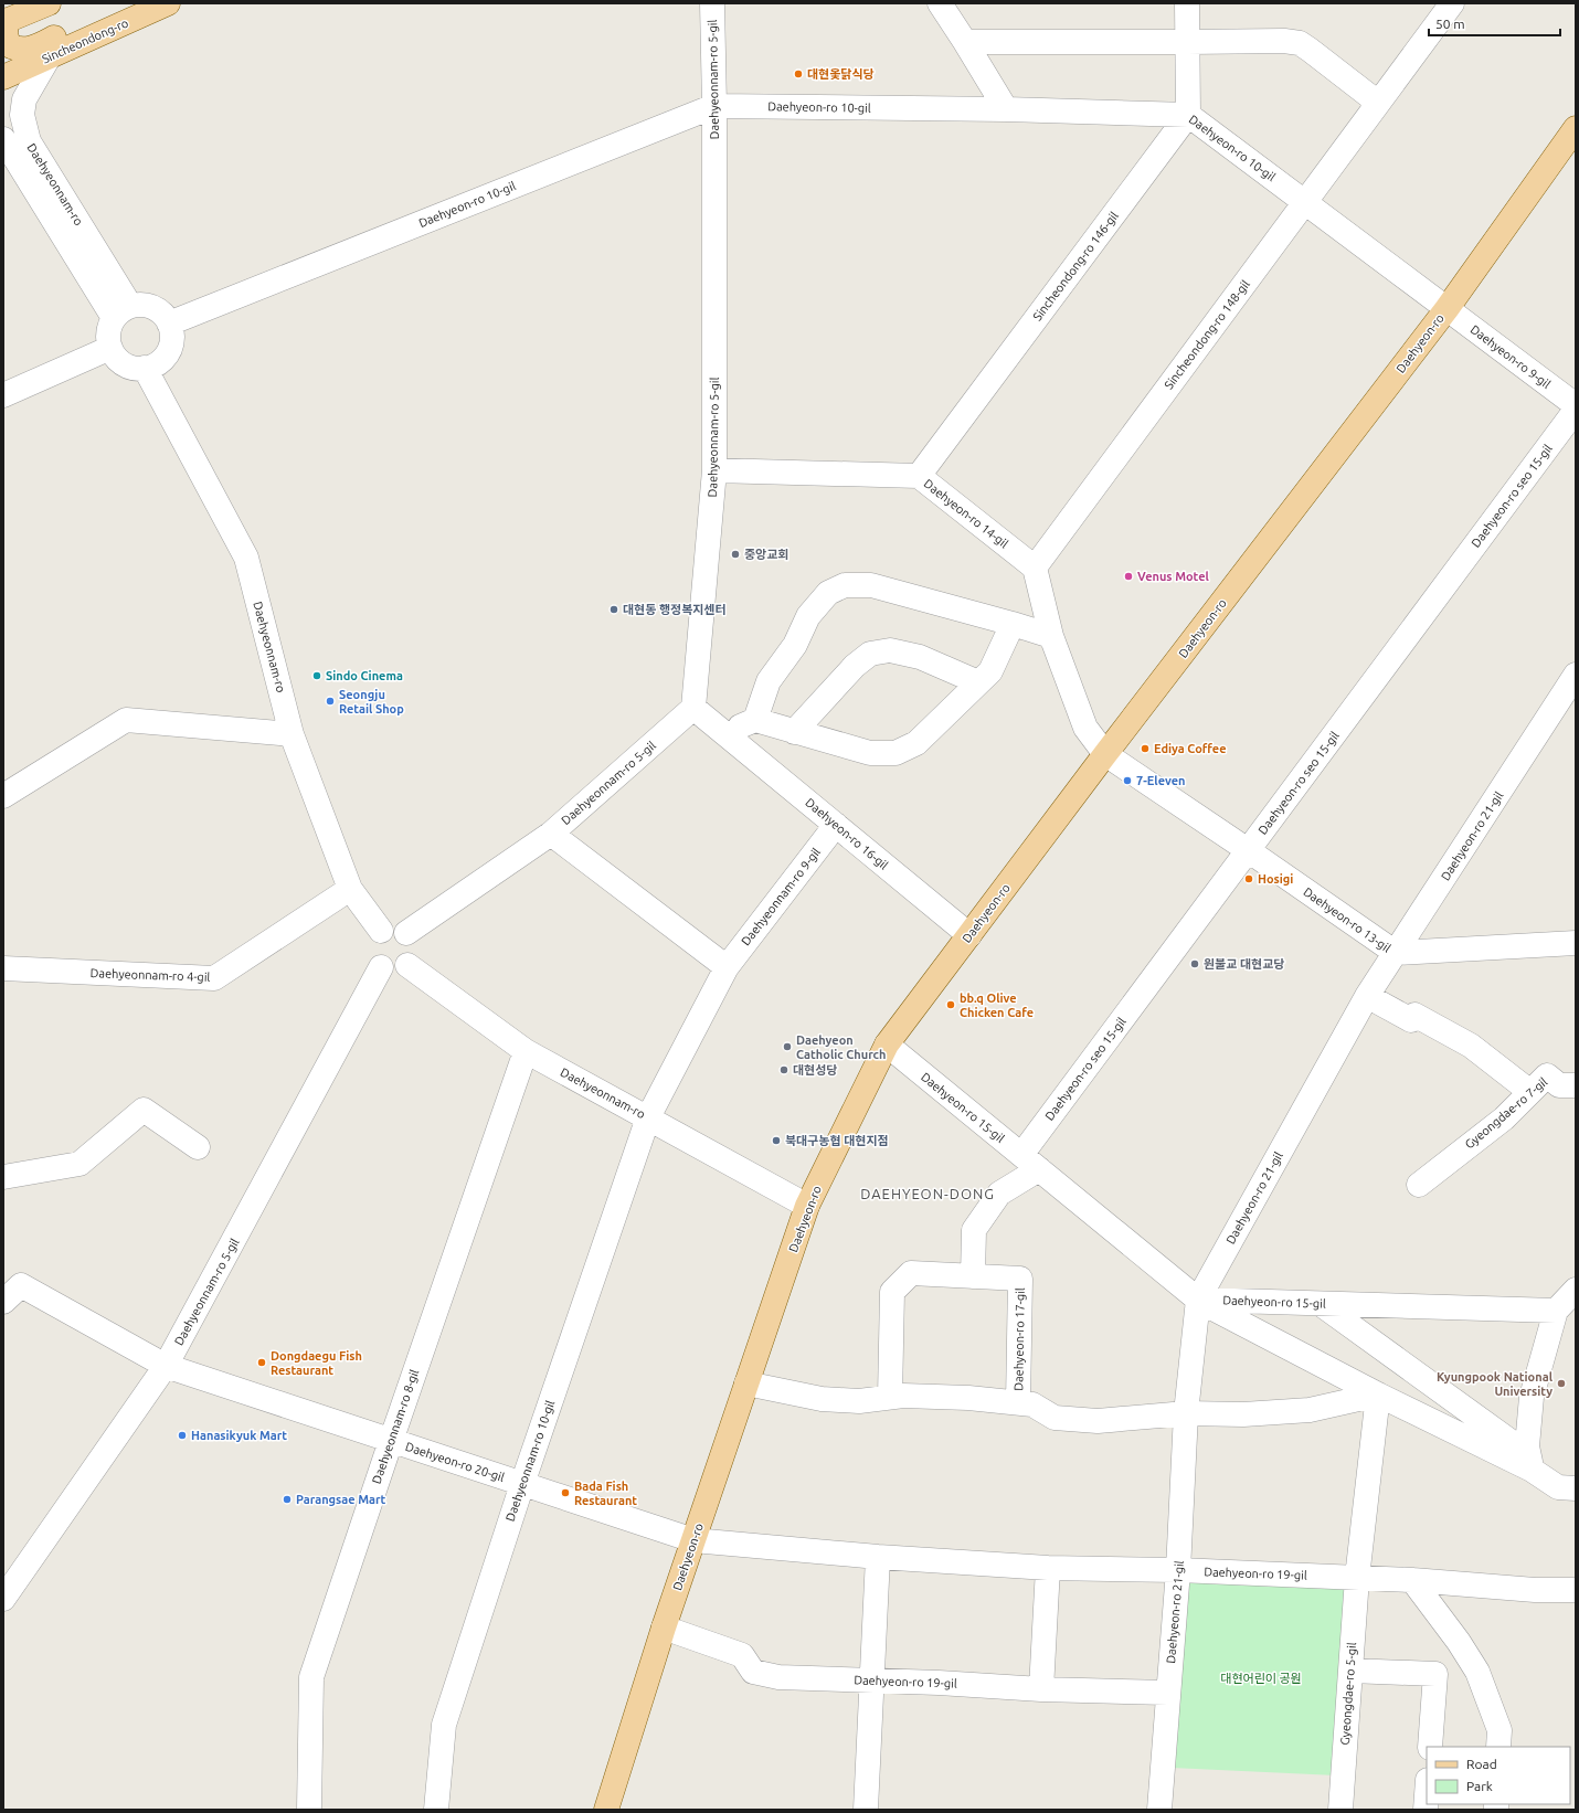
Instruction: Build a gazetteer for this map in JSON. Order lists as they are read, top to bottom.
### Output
{
  "streets": {
    "main road": ["Sincheondong-ro", "Daehyeon-ro"],
    "street": [
      "Daehyeonnam-ro 5-gil",
      "Daehyeon-ro 10-gil",
      "Daehyeonnam-ro",
      "Sincheondong-ro 146-gil",
      "Sincheondong-ro 148-gil",
      "Daehyeon-ro 9-gil",
      "Daehyeon-ro seo 15-gil",
      "Daehyeon-ro 14-gil",
      "Daehyeon-ro 16-gil",
      "Daehyeon-ro 21-gil",
      "Daehyeonnam-ro 9-gil",
      "Daehyeon-ro 13-gil",
      "Daehyeonnam-ro 4-gil",
      "Daehyeon-ro 15-gil",
      "Gyeongdae-ro 7-gil",
      "Daehyeon-ro 17-gil",
      "Daehyeonnam-ro 8-gil",
      "Daehyeonnam-ro 10-gil",
      "Daehyeon-ro 20-gil",
      "Daehyeon-ro 19-gil",
      "Gyeongdae-ro 5-gil"
    ]
  },
  "crossings": [
    ["Sincheondong-ro", "Daehyeonnam-ro"],
    ["Daehyeonnam-ro 5-gil", "Daehyeon-ro 10-gil"],
    ["Daehyeonnam-ro 5-gil", "Daehyeonnam-ro"],
    ["Daehyeonnam-ro 5-gil", "Daehyeon-ro 14-gil"],
    ["Daehyeonnam-ro 5-gil", "Daehyeon-ro 16-gil"],
    ["Daehyeonnam-ro 5-gil", "Daehyeonnam-ro 9-gil"],
    ["Daehyeonnam-ro 5-gil", "Daehyeon-ro 20-gil"],
    ["Daehyeon-ro 10-gil", "Daehyeonnam-ro"],
    ["Daehyeon-ro 10-gil", "Sincheondong-ro 146-gil"],
    ["Daehyeon-ro 10-gil", "Sincheondong-ro 148-gil"],
    ["Daehyeon-ro 10-gil", "Daehyeon-ro"],
    ["Daehyeon-ro 10-gil", "Daehyeon-ro 9-gil"],
    ["Daehyeonnam-ro", "Daehyeon-ro"],
    ["Daehyeonnam-ro", "Daehyeonnam-ro 9-gil"],
    ["Daehyeonnam-ro", "Daehyeonnam-ro 4-gil"],
    ["Daehyeonnam-ro", "Daehyeonnam-ro 8-gil"],
    ["Daehyeonnam-ro", "Daehyeonnam-ro 10-gil"],
    ["Sincheondong-ro 146-gil", "Daehyeon-ro 14-gil"],
    ["Sincheondong-ro 148-gil", "Daehyeon-ro 14-gil"],
    ["Daehyeon-ro", "Daehyeon-ro 9-gil"],
    ["Daehyeon-ro", "Daehyeon-ro 16-gil"],
    ["Daehyeon-ro", "Daehyeon-ro 13-gil"],
    ["Daehyeon-ro", "Daehyeon-ro 15-gil"],
    ["Daehyeon-ro", "Daehyeon-ro 17-gil"],
    ["Daehyeon-ro", "Daehyeon-ro 20-gil"],
    ["Daehyeon-ro", "Daehyeon-ro 19-gil"],
    ["Daehyeon-ro seo 15-gil", "Daehyeon-ro 13-gil"],
    ["Daehyeon-ro seo 15-gil", "Daehyeon-ro 15-gil"],
    ["Daehyeon-ro 16-gil", "Daehyeonnam-ro 9-gil"],
    ["Daehyeon-ro 21-gil", "Daehyeon-ro 13-gil"],
    ["Daehyeon-ro 21-gil", "Daehyeon-ro 15-gil"],
    ["Daehyeon-ro 21-gil", "Daehyeon-ro 17-gil"],
    ["Daehyeon-ro 21-gil", "Daehyeon-ro 19-gil"],
    ["Daehyeonnam-ro 9-gil", "Daehyeonnam-ro 10-gil"],
    ["Daehyeonnam-ro 8-gil", "Daehyeon-ro 20-gil"],
    ["Daehyeonnam-ro 10-gil", "Daehyeon-ro 20-gil"],
    ["Daehyeon-ro 20-gil", "Daehyeon-ro 19-gil"],
    ["Daehyeon-ro 19-gil", "Gyeongdae-ro 5-gil"]
  ],
  "districts": ["DAEHYEON-DONG"],
  "parks": ["대현어린이 공원"],
  "places": [
    "대현옻닭식당",
    "중앙교회",
    "Venus Motel",
    "대현동 행정복지센터",
    "Sindo Cinema",
    "Seongju Retail Shop",
    "Ediya Coffee",
    "7-Eleven",
    "Hosigi",
    "원불교 대현교당",
    "bb.q Olive Chicken Cafe",
    "Daehyeon Catholic Church",
    "대현성당",
    "북대구농협 대현지점",
    "Dongdaegu Fish Restaurant",
    "Kyungpook National University",
    "Hanasikyuk Mart",
    "Bada Fish Restaurant",
    "Parangsae Mart"
  ],
  "legend": ["Road", "Park"],
  "scale_bar": "50 m"
}
